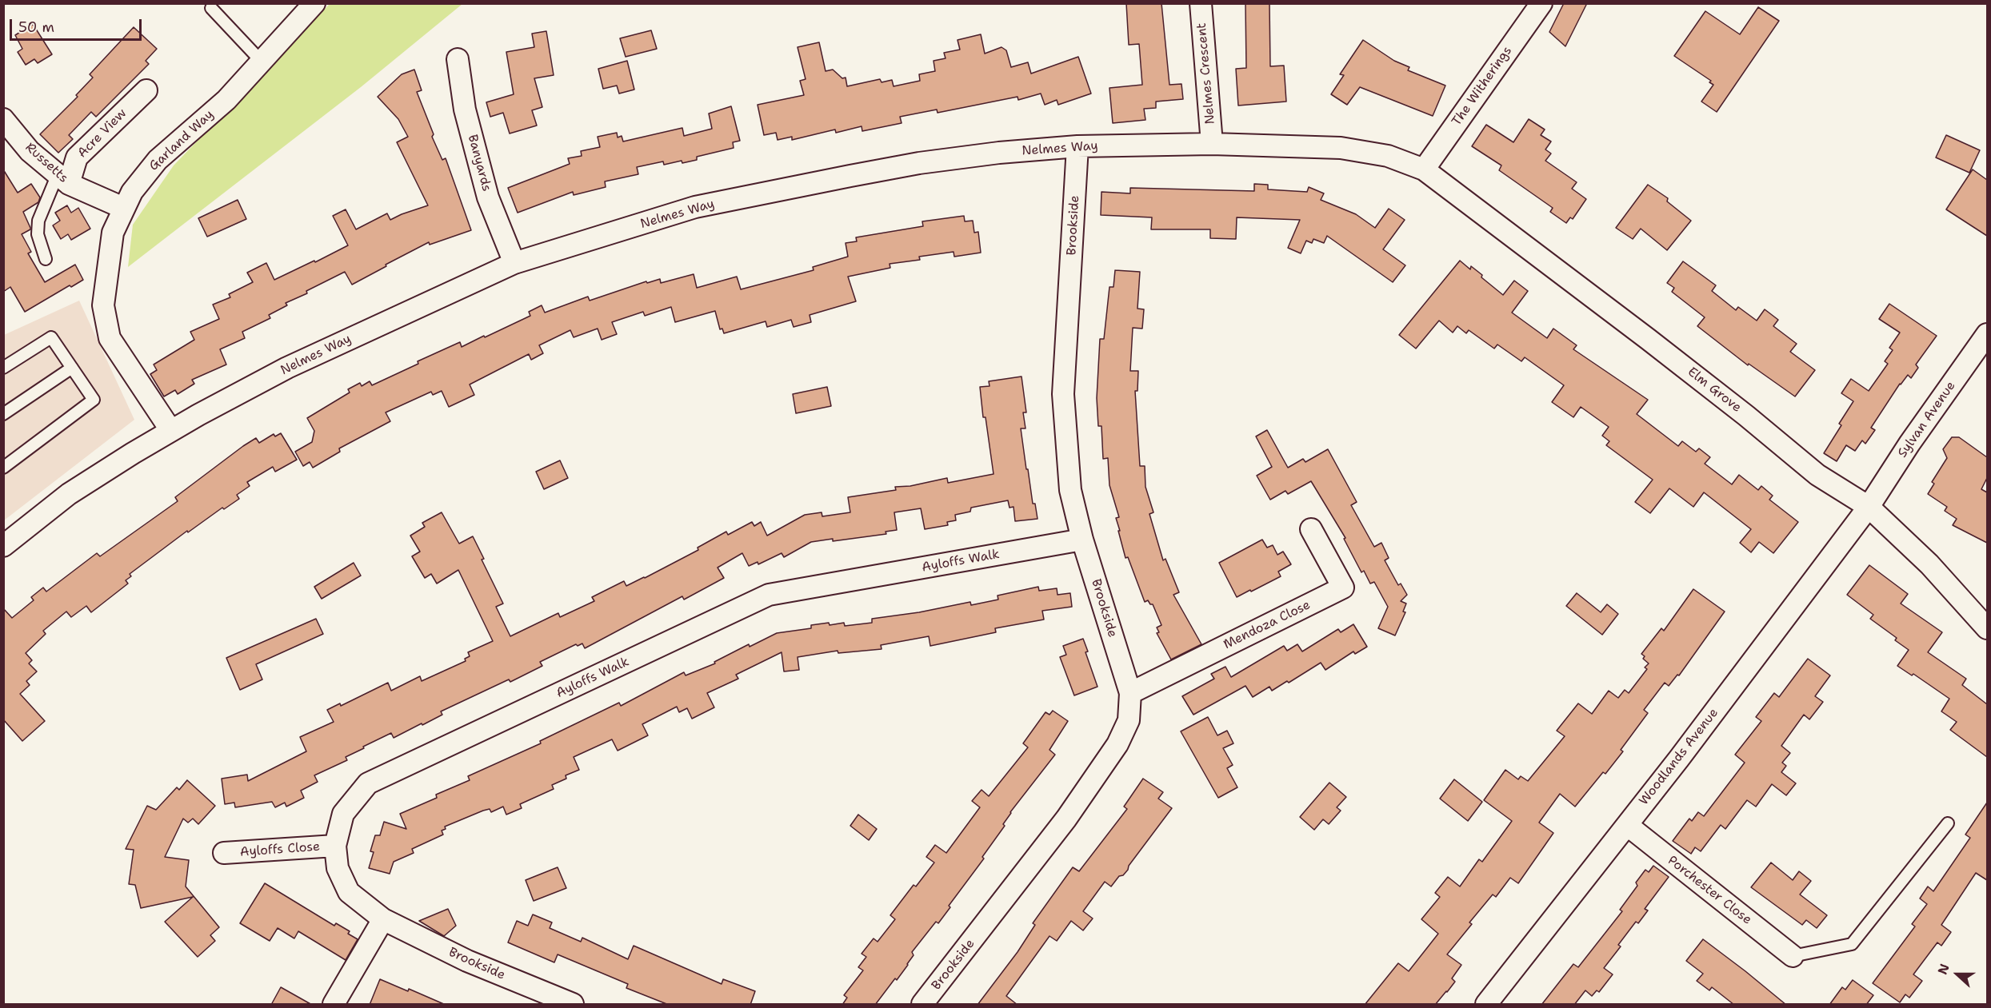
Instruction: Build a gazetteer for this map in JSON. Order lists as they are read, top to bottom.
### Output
{
  "streets": {
    "street": [
      "Nelmes Crescent",
      "The Witherings",
      "Acre View",
      "Garland Way",
      "Nelmes Way",
      "Russetts",
      "Banyards",
      "Brookside",
      "Elm Grove",
      "Sylvan Avenue",
      "Ayloffs Walk",
      "Mendoza Close",
      "Woodlands Avenue",
      "Ayloffs Close",
      "Porchester Close"
    ]
  },
  "crossings": [
    ["Nelmes Crescent", "Nelmes Way"],
    ["The Witherings", "Nelmes Way"],
    ["The Witherings", "Elm Grove"],
    ["Acre View", "Russetts"],
    ["Garland Way", "Nelmes Way"],
    ["Garland Way", "Russetts"],
    ["Nelmes Way", "Banyards"],
    ["Nelmes Way", "Brookside"],
    ["Nelmes Way", "Elm Grove"],
    ["Brookside", "Ayloffs Walk"],
    ["Brookside", "Mendoza Close"],
    ["Elm Grove", "Sylvan Avenue"],
    ["Elm Grove", "Woodlands Avenue"],
    ["Sylvan Avenue", "Woodlands Avenue"],
    ["Ayloffs Walk", "Ayloffs Close"],
    ["Woodlands Avenue", "Porchester Close"]
  ],
  "scale_bar": "50 m",
  "north": "left"
}
